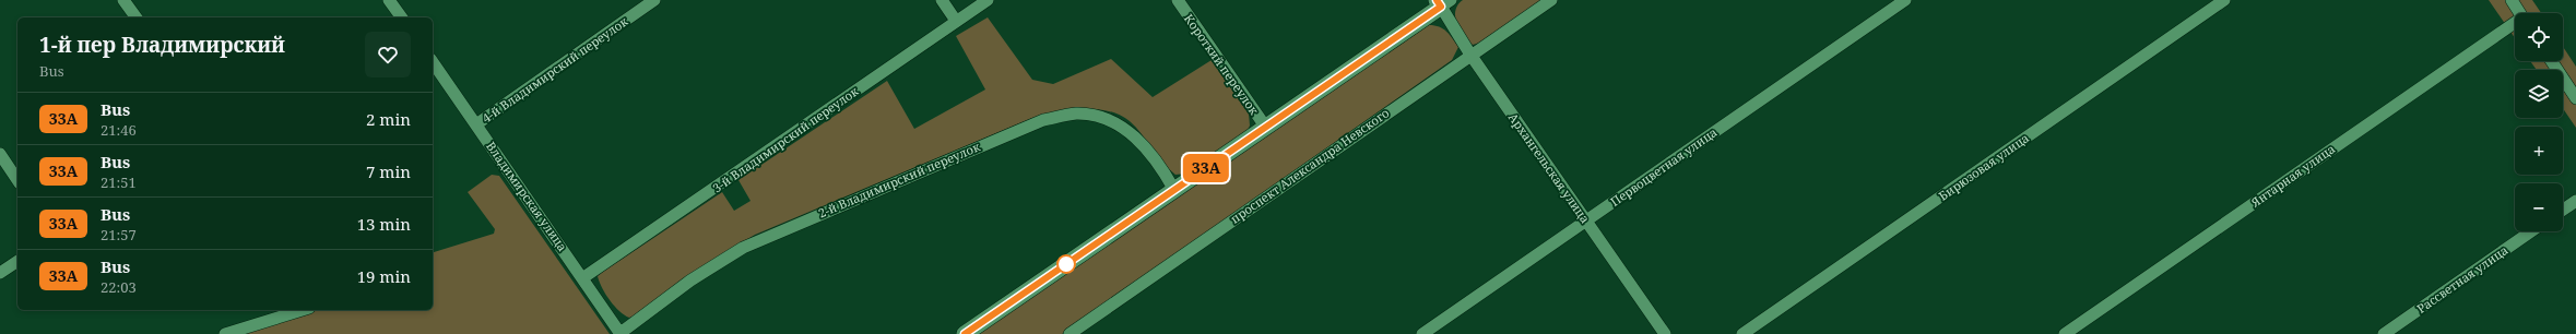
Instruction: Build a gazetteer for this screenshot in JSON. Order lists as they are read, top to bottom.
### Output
{
  "streets": {
    "street": [
      "Короткий переулок",
      "4-й Владимирский переулок",
      "3-й Владимирский переулок",
      "проспект Александра Невского",
      "Первоцветная улица",
      "Бирюзовая улица",
      "Архангельская улица",
      "Янтарная улица",
      "2-й Владимирский переулок",
      "Владимирская улица",
      "Рассветная улица"
    ]
  },
  "crossings": [
    ["4-й Владимирский переулок", "Владимирская улица"],
    ["3-й Владимирский переулок", "Владимирская улица"],
    ["проспект Александра Невского", "Архангельская улица"],
    ["Первоцветная улица", "Архангельская улица"],
    ["2-й Владимирский переулок", "Владимирская улица"]
  ],
  "lines": ["bus line 33А"],
  "page": {
    "on_map": "33А",
    "map_buttons": ["+", "−"],
    "heading": ["1-й пер Владимирский", "Bus"],
    "list": [
      {
        "mark": "33А",
        "name": "Bus",
        "note": "21:46",
        "value": "2 min"
      },
      {
        "mark": "33А",
        "name": "Bus",
        "note": "21:51",
        "value": "7 min"
      },
      {
        "mark": "33А",
        "name": "Bus",
        "note": "21:57",
        "value": "13 min"
      },
      {
        "mark": "33А",
        "name": "Bus",
        "note": "22:03",
        "value": "19 min"
      }
    ]
  }
}
